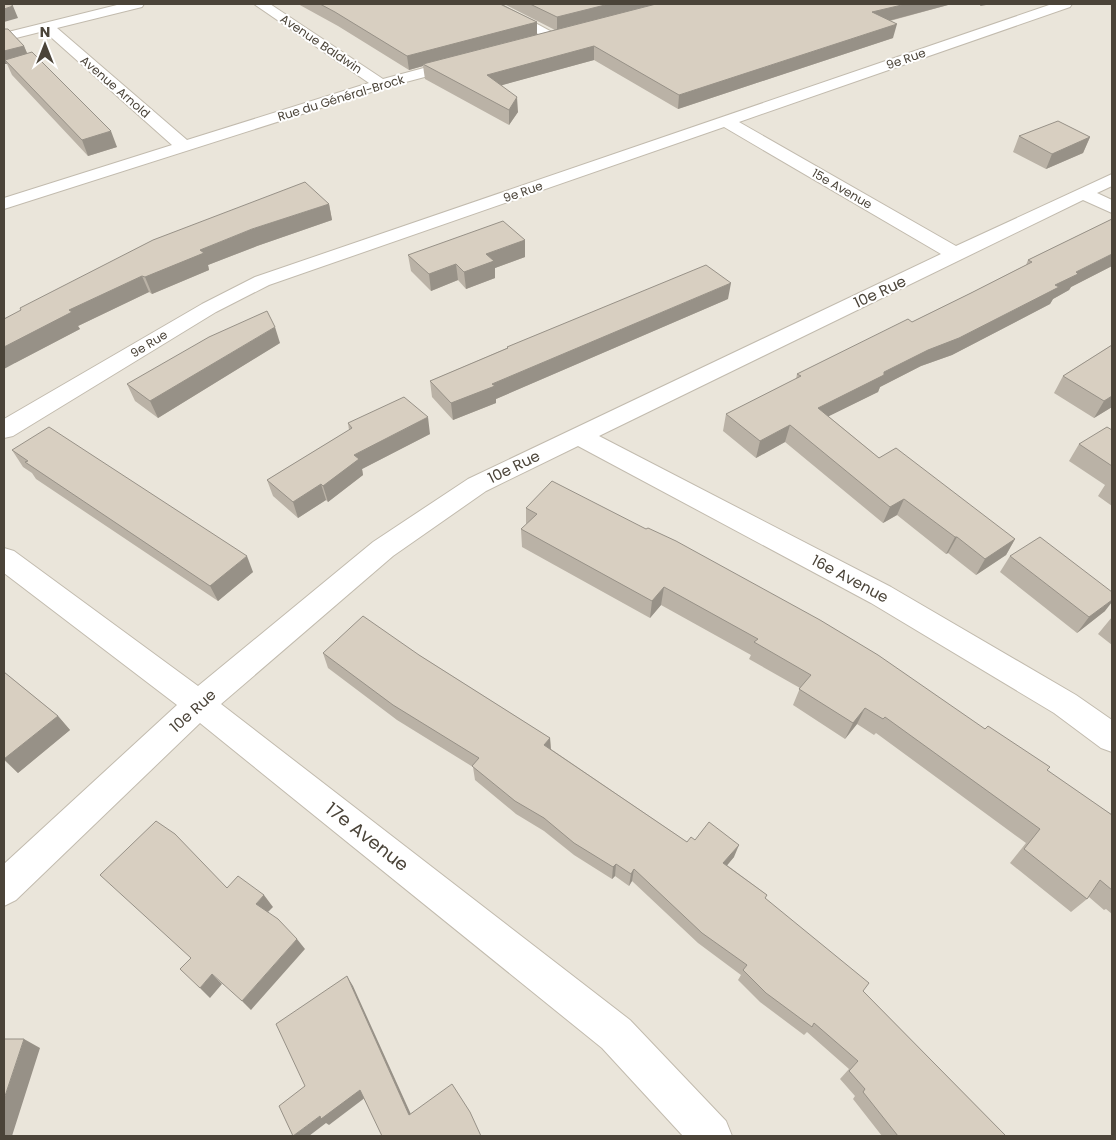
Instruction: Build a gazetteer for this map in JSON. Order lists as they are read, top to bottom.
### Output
{
  "streets": {
    "street": [
      "Avenue Baldwin",
      "9e Rue",
      "Avenue Arnold",
      "Rue du Général-Brock",
      "15e Avenue",
      "10e Rue",
      "16e Avenue",
      "17e Avenue"
    ]
  },
  "crossings": [
    ["Avenue Baldwin", "Rue du Général-Brock"],
    ["9e Rue", "15e Avenue"],
    ["Avenue Arnold", "Rue du Général-Brock"],
    ["15e Avenue", "10e Rue"],
    ["10e Rue", "16e Avenue"],
    ["10e Rue", "17e Avenue"]
  ],
  "north": "top"
}
